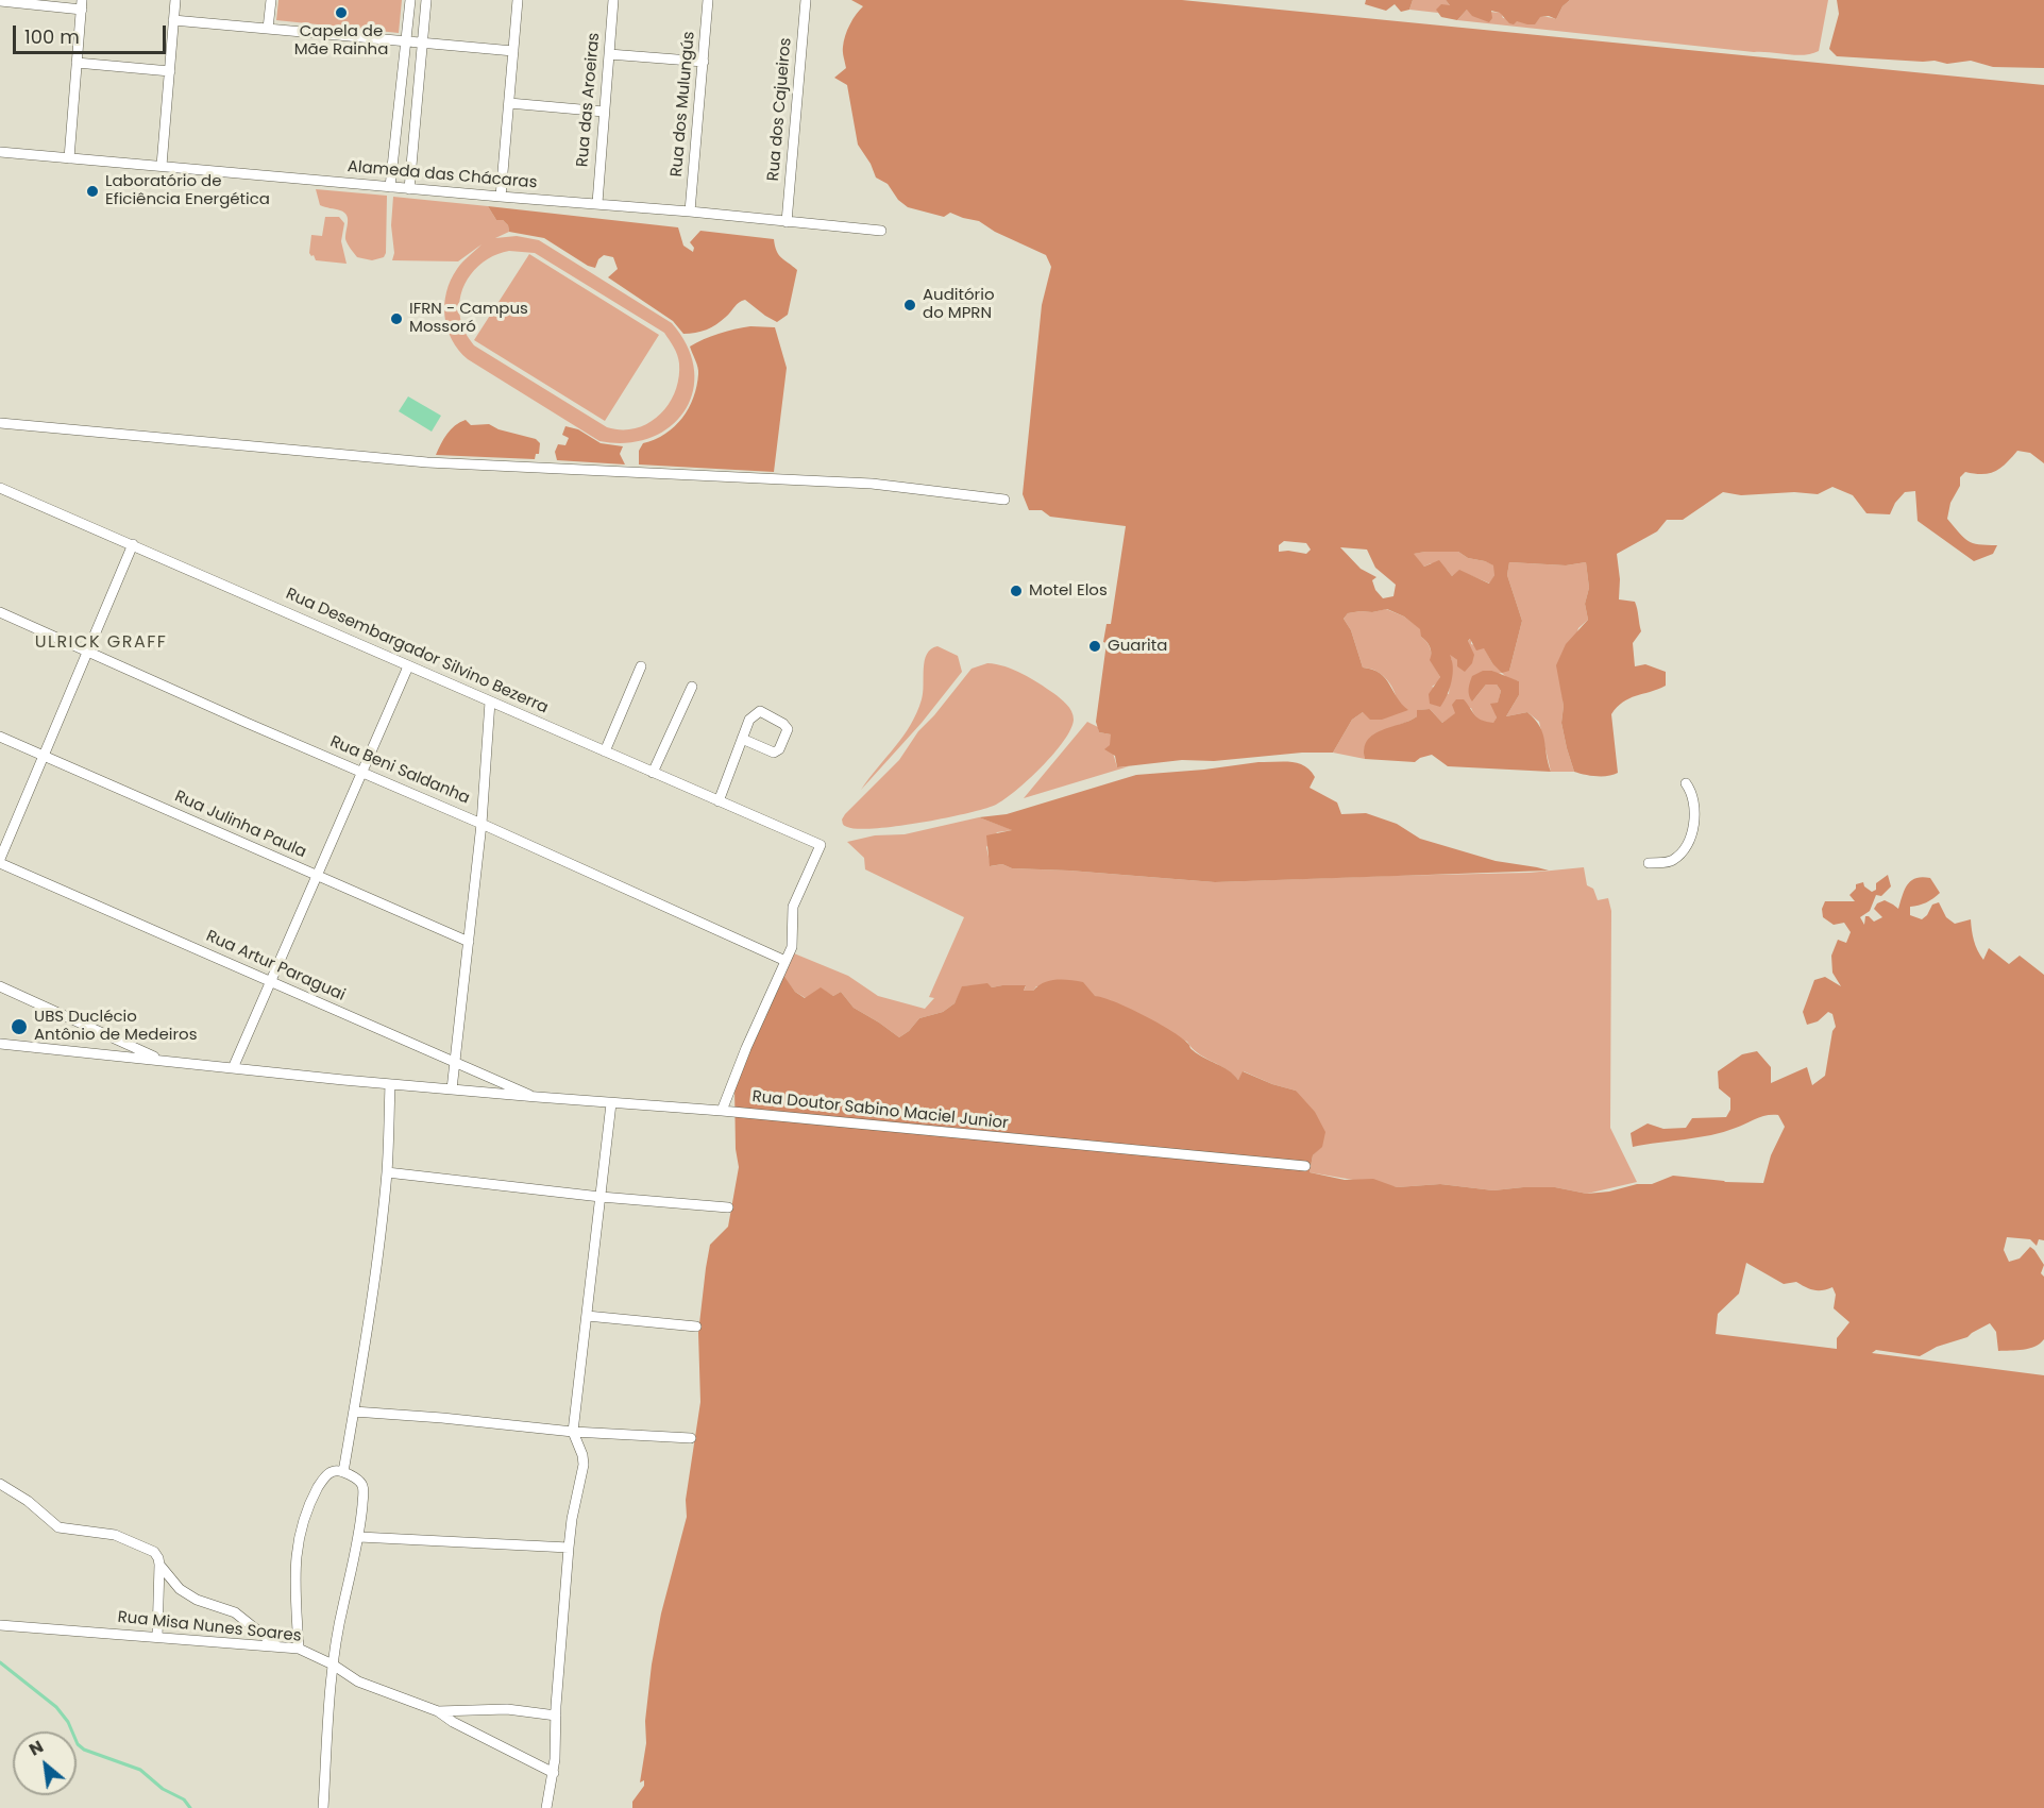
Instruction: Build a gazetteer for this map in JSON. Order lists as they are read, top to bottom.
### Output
{
  "streets": {
    "street": [
      "Rua das Aroeiras",
      "Rua dos Mulungús",
      "Rua dos Cajueiros",
      "Alameda das Chácaras",
      "Rua Desembargador Silvino Bezerra",
      "Rua Beni Saldanha",
      "Rua Julinha Paula",
      "Rua Artur Paraguai",
      "Rua Doutor Sabino Maciel Junior",
      "Rua Misa Nunes Soares"
    ]
  },
  "crossings": [
    ["Rua das Aroeiras", "Alameda das Chácaras"],
    ["Rua dos Mulungús", "Alameda das Chácaras"],
    ["Rua dos Cajueiros", "Alameda das Chácaras"],
    ["Rua Desembargador Silvino Bezerra", "Rua Beni Saldanha"],
    ["Rua Artur Paraguai", "Rua Doutor Sabino Maciel Junior"]
  ],
  "districts": ["ULRICK GRAFF"],
  "places": [
    "Capela de Mãe Rainha",
    "Laboratório de Eficiência Energética",
    "Auditório do MPRN",
    "IFRN - Campus Mossoró",
    "Motel Elos",
    "Guarita",
    "UBS Duclécio Antônio de Medeiros"
  ],
  "scale_bar": "100 m",
  "north": "top left"
}
